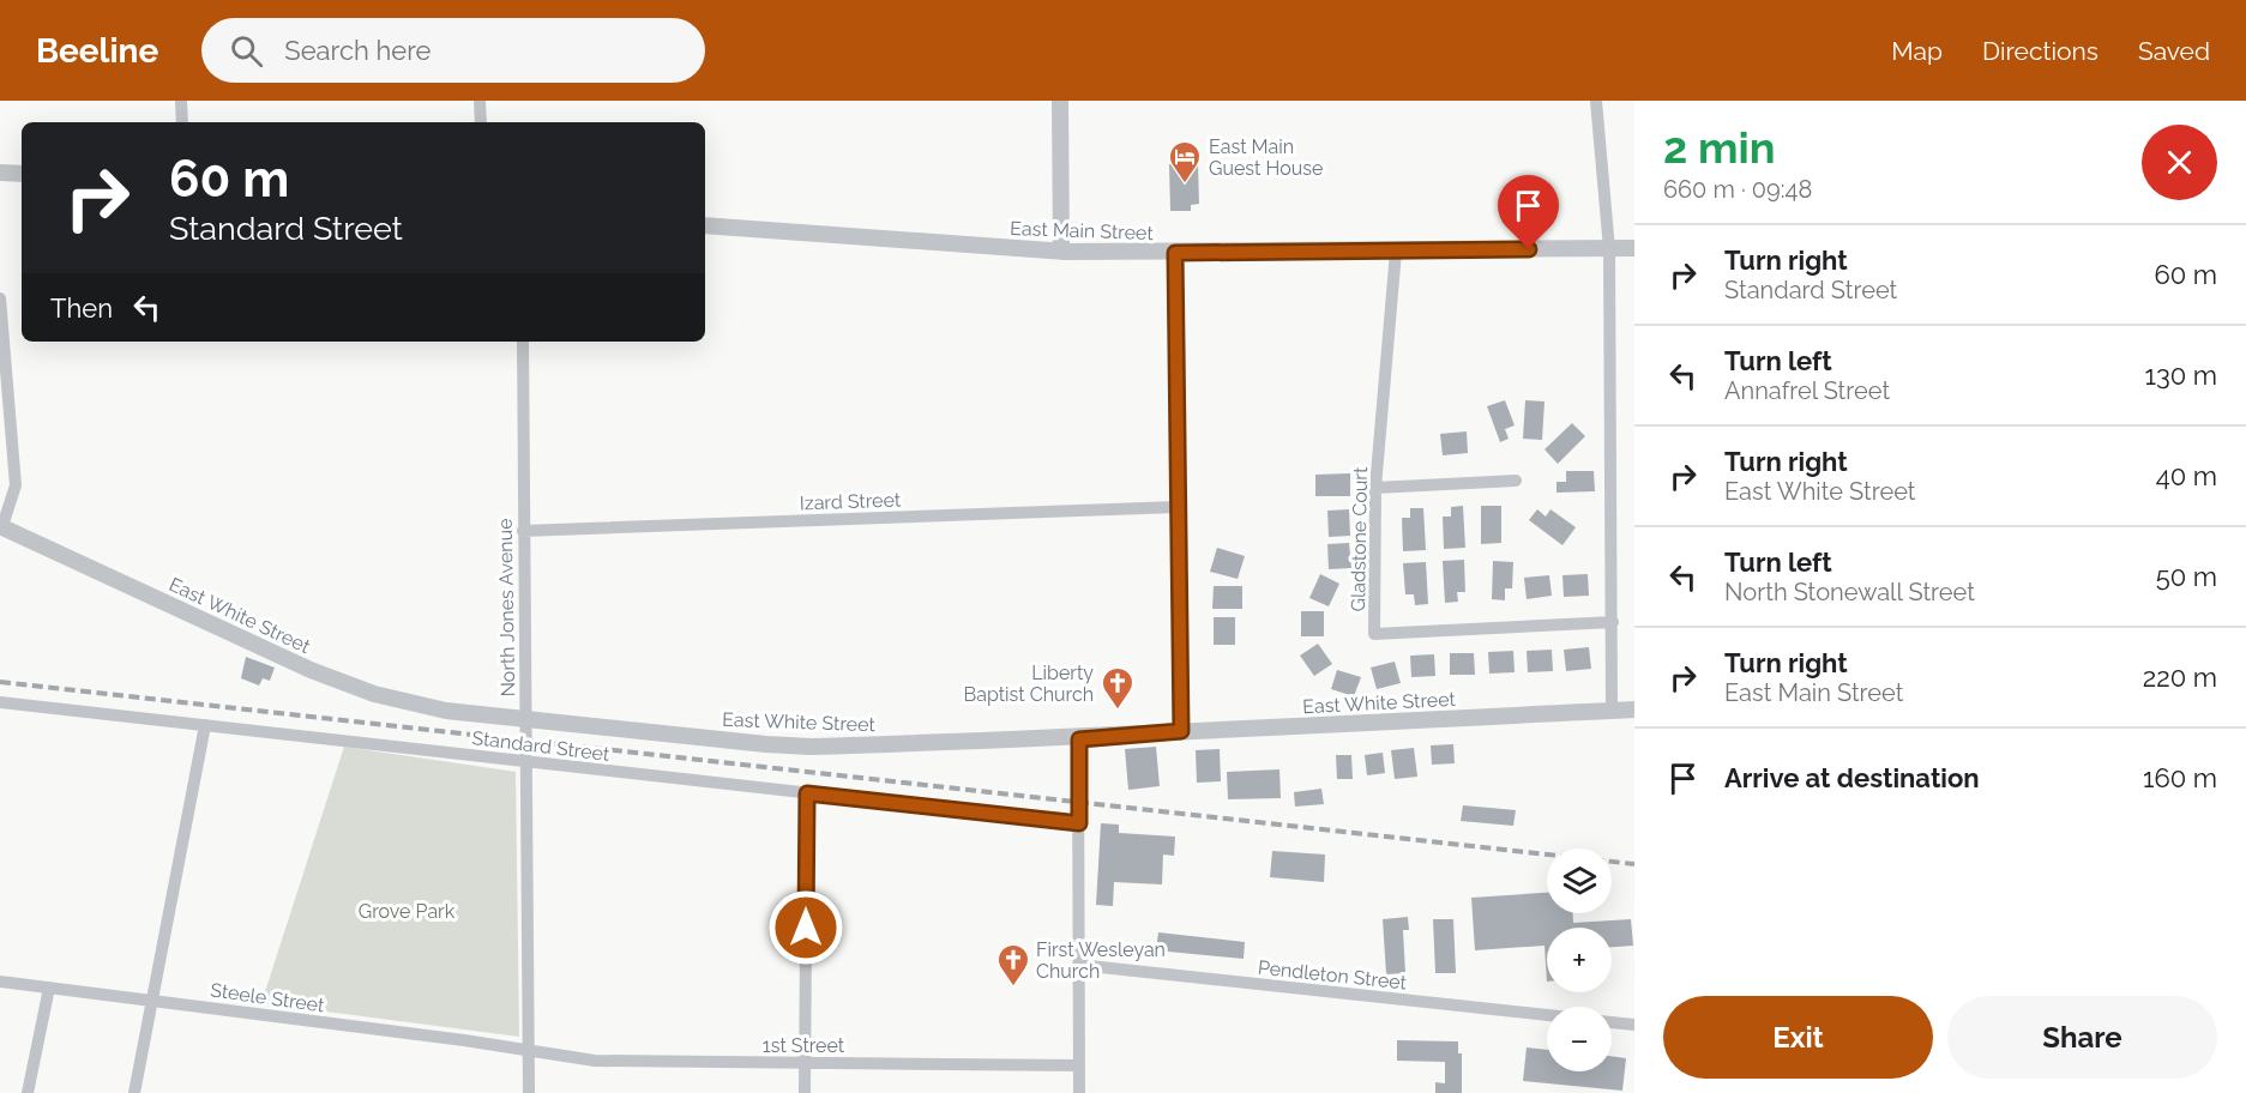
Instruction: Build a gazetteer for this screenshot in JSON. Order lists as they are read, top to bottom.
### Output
{
  "streets": {
    "street": [
      "East Main Street",
      "Izard Street",
      "Gladstone Court",
      "North Jones Avenue",
      "East White Street",
      "Standard Street",
      "Pendleton Street",
      "Steele Street",
      "1st Street"
    ]
  },
  "crossings": [
    ["East Main Street", "Gladstone Court"],
    ["Izard Street", "North Jones Avenue"],
    ["North Jones Avenue", "East White Street"],
    ["North Jones Avenue", "Standard Street"],
    ["North Jones Avenue", "Steele Street"],
    ["North Jones Avenue", "1st Street"],
    ["Steele Street", "1st Street"]
  ],
  "parks": ["Grove Park"],
  "places": {
    "hotel": ["East Main Guest House"],
    "church": ["Liberty Baptist Church", "First Wesleyan Church"]
  },
  "page": {
    "header": "Beeline",
    "search": "Search here",
    "nav": ["Map", "Directions", "Saved"],
    "heading": ["2 min", "660 m · 09:48"],
    "turn": ["60 m", "Standard Street"],
    "list": [
      {
        "name": "Turn right",
        "note": "Standard Street",
        "value": "60 m"
      },
      {
        "name": "Turn left",
        "note": "Annafrel Street",
        "value": "130 m"
      },
      {
        "name": "Turn right",
        "note": "East White Street",
        "value": "40 m"
      },
      {
        "name": "Turn left",
        "note": "North Stonewall Street",
        "value": "50 m"
      },
      {
        "name": "Turn right",
        "note": "East Main Street",
        "value": "220 m"
      },
      {
        "name": "Arrive at destination",
        "value": "160 m"
      }
    ],
    "then": "Then",
    "map_buttons": ["+", "−"],
    "buttons": ["Exit", "Share"]
  }
}
